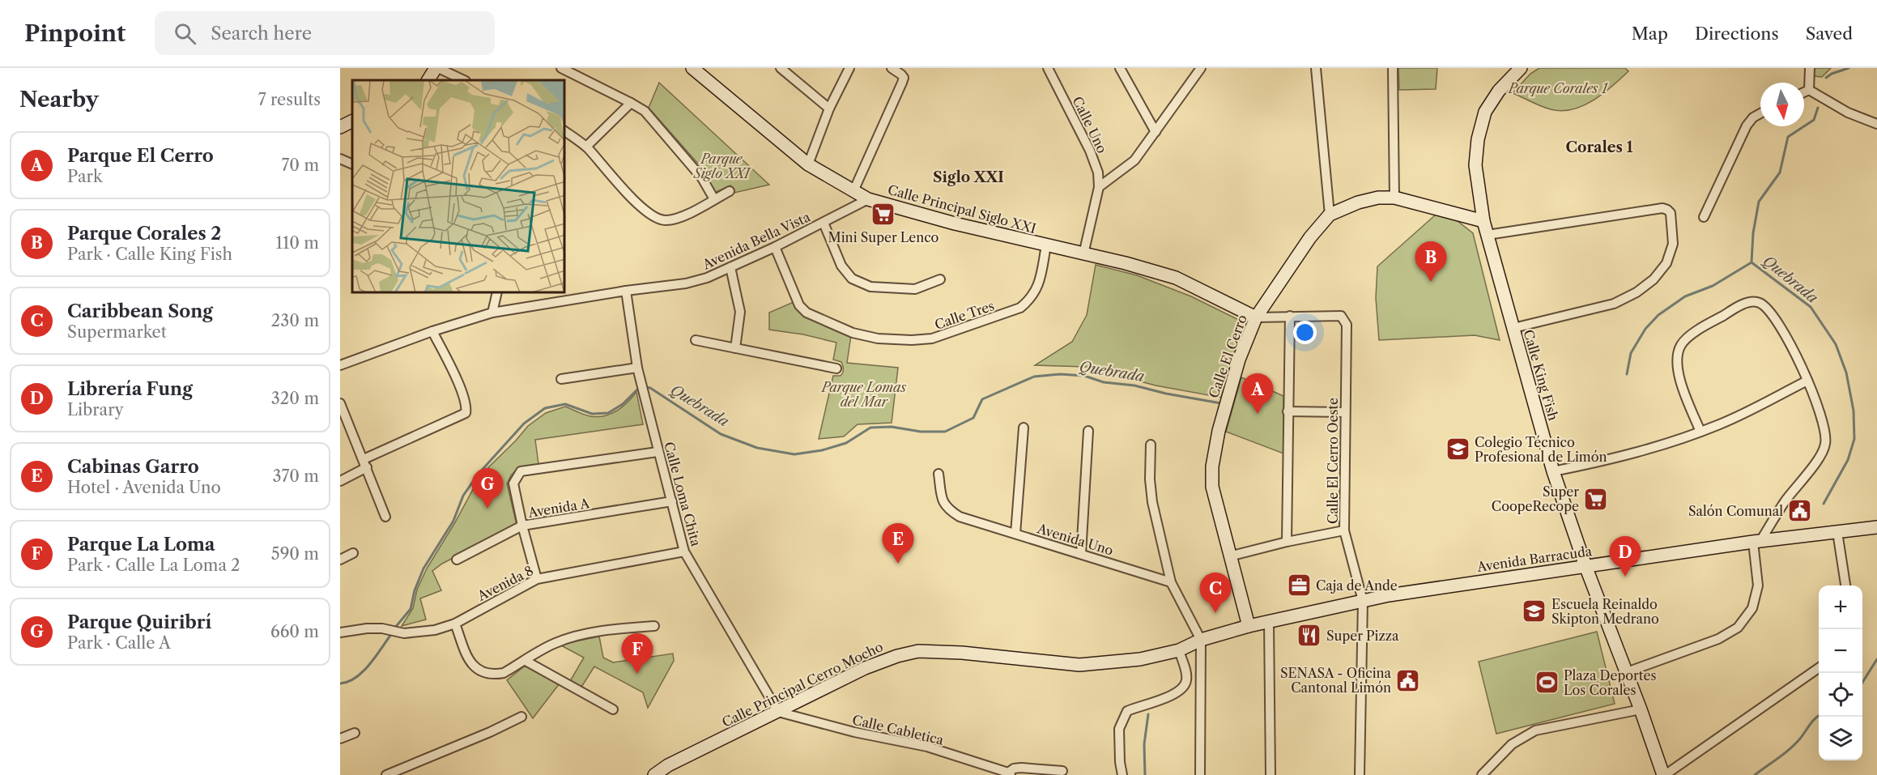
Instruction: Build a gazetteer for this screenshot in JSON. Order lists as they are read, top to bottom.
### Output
{
  "streets": {
    "street": [
      "Calle Uno",
      "Calle Principal Siglo XXI",
      "Avenida Bella Vista",
      "Calle Tres",
      "Calle El Cerro",
      "Calle King Fish",
      "Calle El Cerro Oeste",
      "Calle Loma Chita",
      "Avenida A",
      "Avenida Uno",
      "Avenida Barracuda",
      "Avenida 8",
      "Calle Principal Cerro Mocho",
      "Calle Cabletica"
    ]
  },
  "crossings": [
    ["Calle Uno", "Calle Principal Siglo XXI"],
    ["Calle Principal Siglo XXI", "Avenida Bella Vista"],
    ["Calle Principal Siglo XXI", "Calle Tres"],
    ["Calle Principal Siglo XXI", "Calle El Cerro"],
    ["Avenida Bella Vista", "Calle Tres"],
    ["Avenida Bella Vista", "Calle Loma Chita"],
    ["Calle El Cerro", "Calle King Fish"],
    ["Calle El Cerro", "Avenida Barracuda"],
    ["Calle King Fish", "Avenida Barracuda"],
    ["Calle El Cerro Oeste", "Avenida Barracuda"],
    ["Calle Loma Chita", "Avenida A"],
    ["Calle Loma Chita", "Avenida 8"],
    ["Calle Loma Chita", "Calle Principal Cerro Mocho"],
    ["Calle Loma Chita", "Calle Cabletica"],
    ["Avenida Barracuda", "Calle Principal Cerro Mocho"],
    ["Calle Principal Cerro Mocho", "Calle Cabletica"]
  ],
  "districts": ["Corales 1", "Siglo XXI"],
  "water": ["Quebrada"],
  "parks": ["Parque Corales 1", "Parque Siglo XXI", "Parque Lomas del Mar"],
  "places": {
    "supermarket": ["Mini Super Lenco", "Super CoopeRecope"],
    "school or university": ["Colegio Técnico Profesional de Limón", "Escuela Reinaldo Skipton Medrano"],
    "public building": ["Salón Comunal", "SENASA - Oficina Cantonal Limón"],
    "office": ["Caja de Ande"],
    "restaurant": ["Super Pizza"],
    "sports": ["Plaza Deportes Los Corales"]
  },
  "north": "bottom",
  "page": {
    "header": "Pinpoint",
    "search": "Search here",
    "nav": ["Map", "Directions", "Saved"],
    "heading": ["Nearby", "7 results"],
    "list": [
      {
        "mark": "A",
        "name": "Parque El Cerro",
        "note": "Park",
        "value": "70 m"
      },
      {
        "mark": "B",
        "name": "Parque Corales 2",
        "note": "Park · Calle King Fish",
        "value": "110 m"
      },
      {
        "mark": "C",
        "name": "Caribbean Song",
        "note": "Supermarket",
        "value": "230 m"
      },
      {
        "mark": "D",
        "name": "Librería Fung",
        "note": "Library",
        "value": "320 m"
      },
      {
        "mark": "E",
        "name": "Cabinas Garro",
        "note": "Hotel · Avenida Uno",
        "value": "370 m"
      },
      {
        "mark": "F",
        "name": "Parque La Loma",
        "note": "Park · Calle La Loma 2",
        "value": "590 m"
      },
      {
        "mark": "G",
        "name": "Parque Quiribrí",
        "note": "Park · Calle A",
        "value": "660 m"
      }
    ],
    "pins": [
      "B",
      "A",
      "G",
      "E",
      "D",
      "C",
      "F"
    ],
    "map_buttons": ["+", "−"]
  }
}
